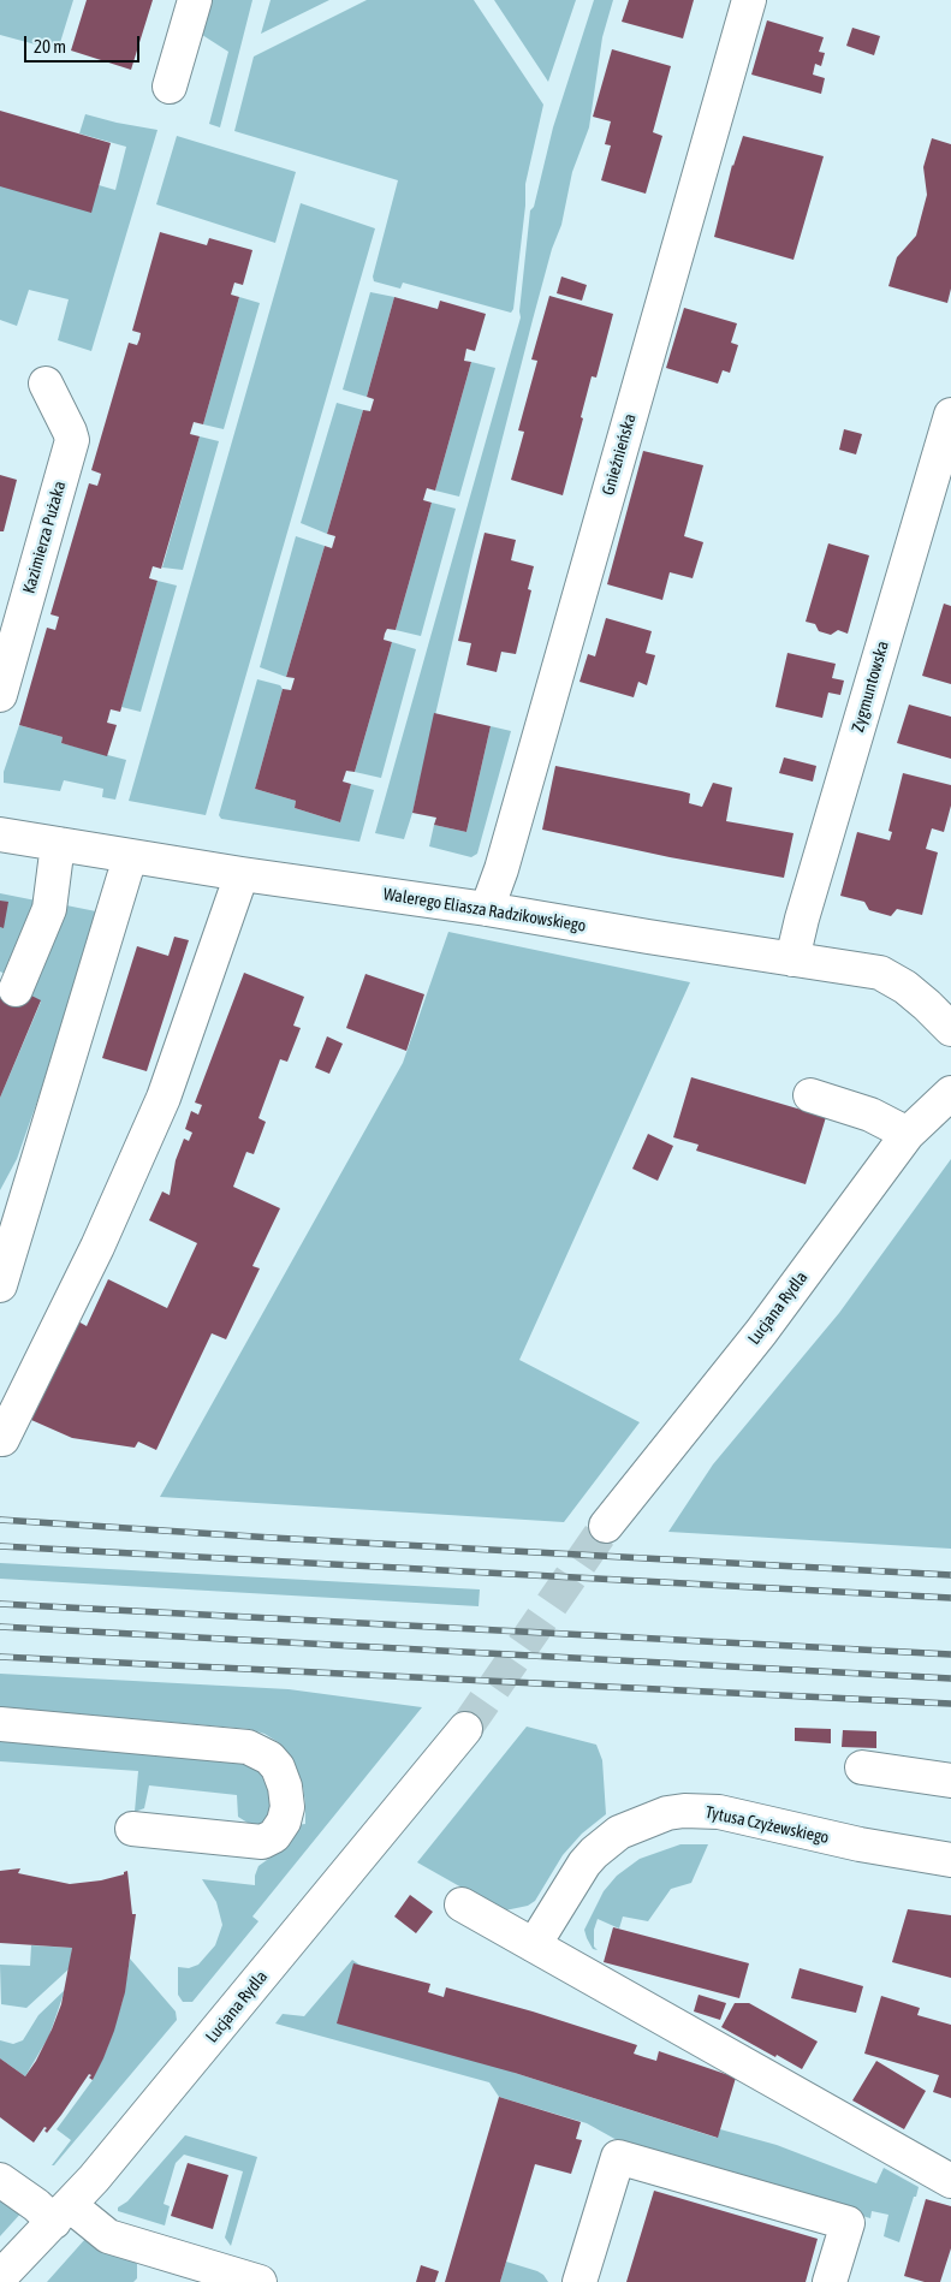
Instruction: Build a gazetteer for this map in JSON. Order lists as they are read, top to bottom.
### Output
{
  "streets": {
    "street": [
      "Gnieźnieńska",
      "Kazimierza Pużaka",
      "Zygmuntowska",
      "Walerego Eliasza Radzikowskiego",
      "Lucjana Rydla",
      "Tytusa Czyżewskiego"
    ]
  },
  "crossings": [
    ["Gnieźnieńska", "Walerego Eliasza Radzikowskiego"],
    ["Zygmuntowska", "Walerego Eliasza Radzikowskiego"]
  ],
  "scale_bar": "20 m"
}
